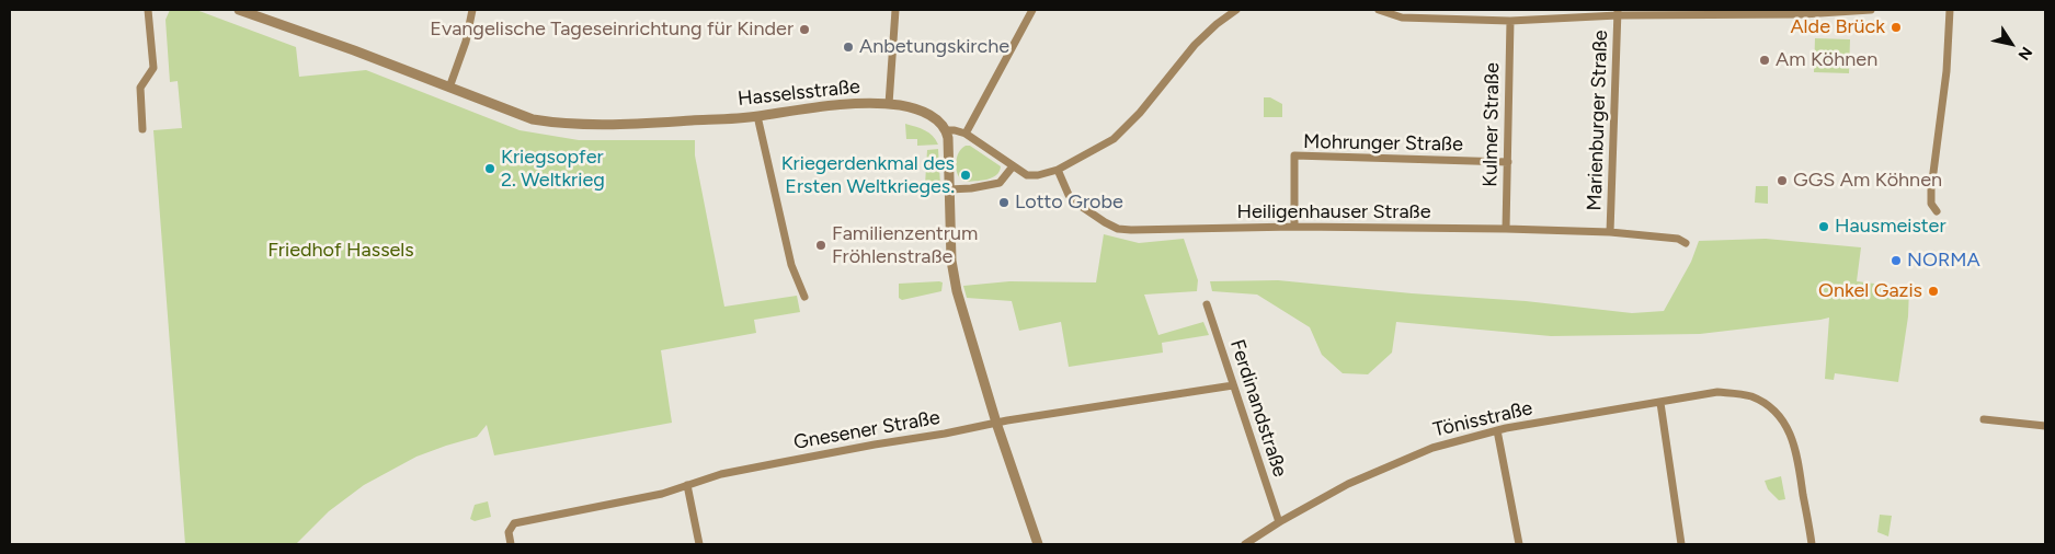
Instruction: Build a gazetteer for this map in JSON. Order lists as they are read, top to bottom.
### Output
{
  "streets": {
    "street": [
      "Hasselsstraße",
      "Marienburger Straße",
      "Kulmer Straße",
      "Mohrunger Straße",
      "Heiligenhauser Straße",
      "Ferdinandstraße",
      "Tönisstraße",
      "Gnesener Straße"
    ]
  },
  "crossings": [
    ["Marienburger Straße", "Heiligenhauser Straße"],
    ["Kulmer Straße", "Mohrunger Straße"],
    ["Kulmer Straße", "Heiligenhauser Straße"],
    ["Mohrunger Straße", "Heiligenhauser Straße"],
    ["Ferdinandstraße", "Tönisstraße"],
    ["Ferdinandstraße", "Gnesener Straße"]
  ],
  "parks": ["Friedhof Hassels"],
  "places": [
    "Alde Brück",
    "Evangelische Tageseinrichtung für Kinder",
    "Anbetungskirche",
    "Am Köhnen",
    "Kriegsopfer 2. Weltkrieg",
    "Kriegerdenkmal des Ersten Weltkrieges.",
    "GGS Am Köhnen",
    "Lotto Grobe",
    "Hausmeister",
    "Familienzentrum Fröhlenstraße",
    "NORMA",
    "Onkel Gazis"
  ],
  "north": "bottom right"
}
